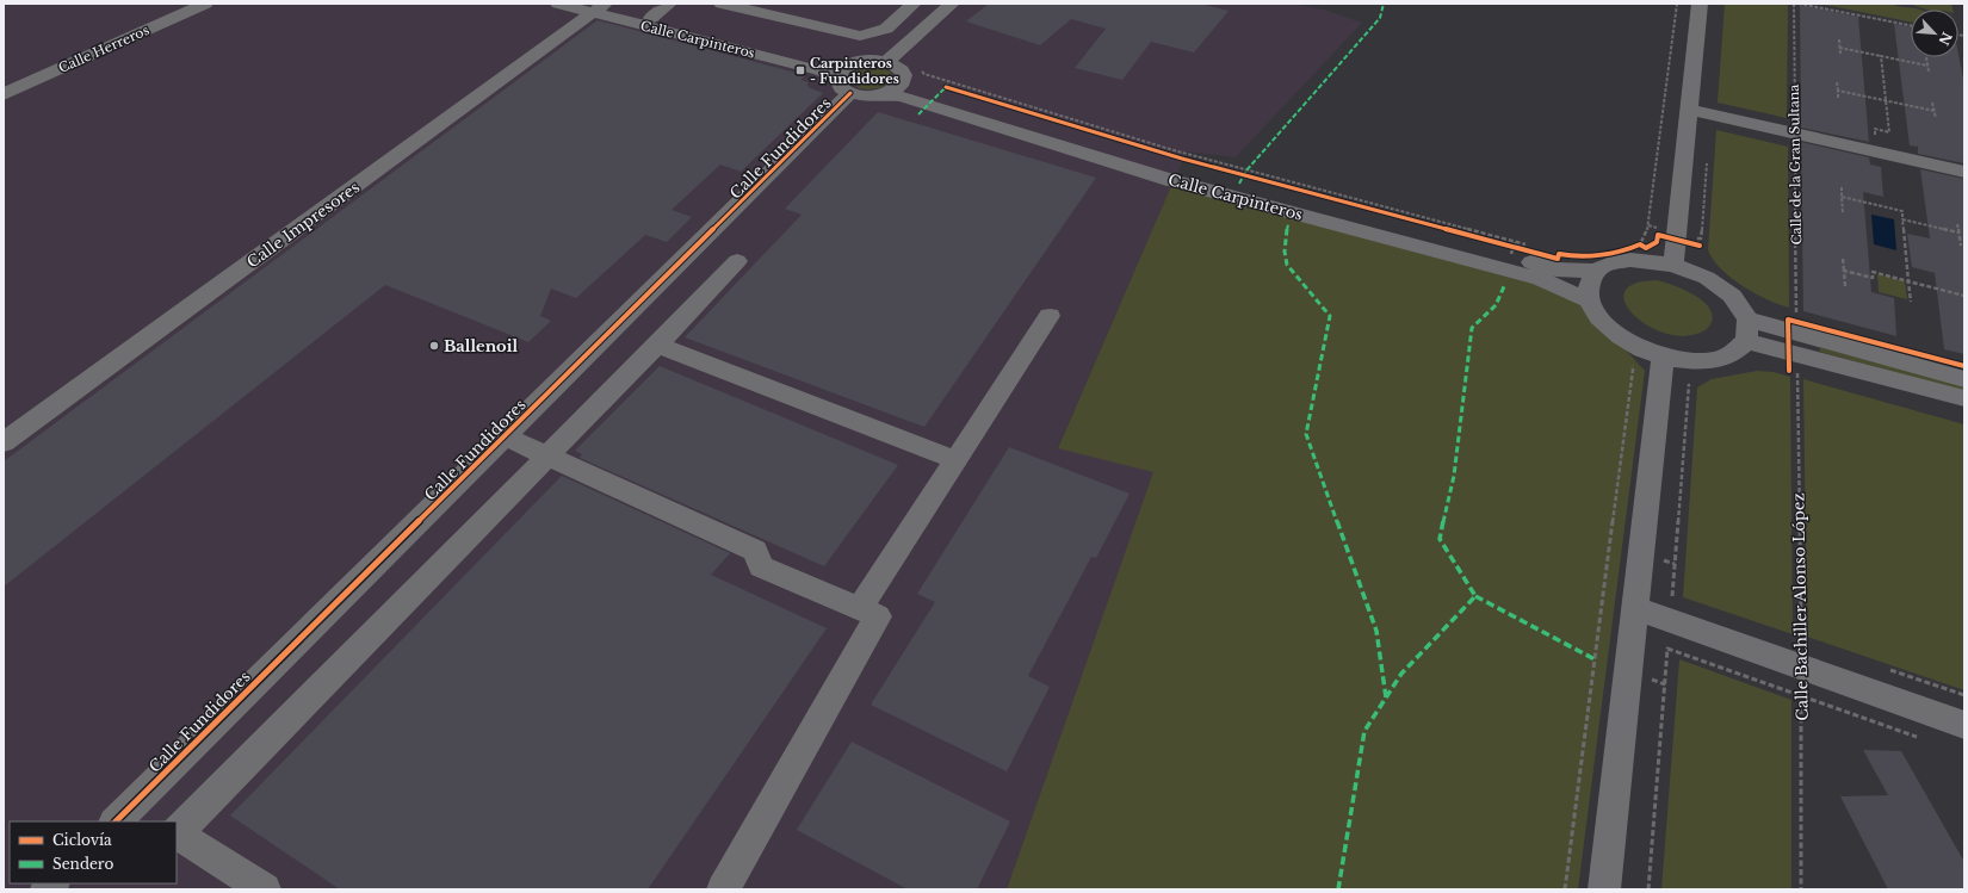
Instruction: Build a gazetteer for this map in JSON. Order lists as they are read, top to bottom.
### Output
{
  "streets": {
    "street": [
      "Calle Carpinteros",
      "Calle Herreros",
      "Calle Fundidores",
      "Calle Impresores"
    ],
    "path": ["Calle de la Gran Sultana", "Calle Bachiller Alonso López"]
  },
  "crossings": [
    ["Calle Carpinteros", "Calle Fundidores"],
    ["Calle Carpinteros", "Calle Impresores"],
    ["Calle de la Gran Sultana", "Calle Bachiller Alonso López"]
  ],
  "places": {
    "transit": ["Carpinteros - Fundidores"],
    "other": ["Ballenoil"]
  },
  "legend": ["Ciclovía", "Sendero"],
  "north": "bottom right"
}
